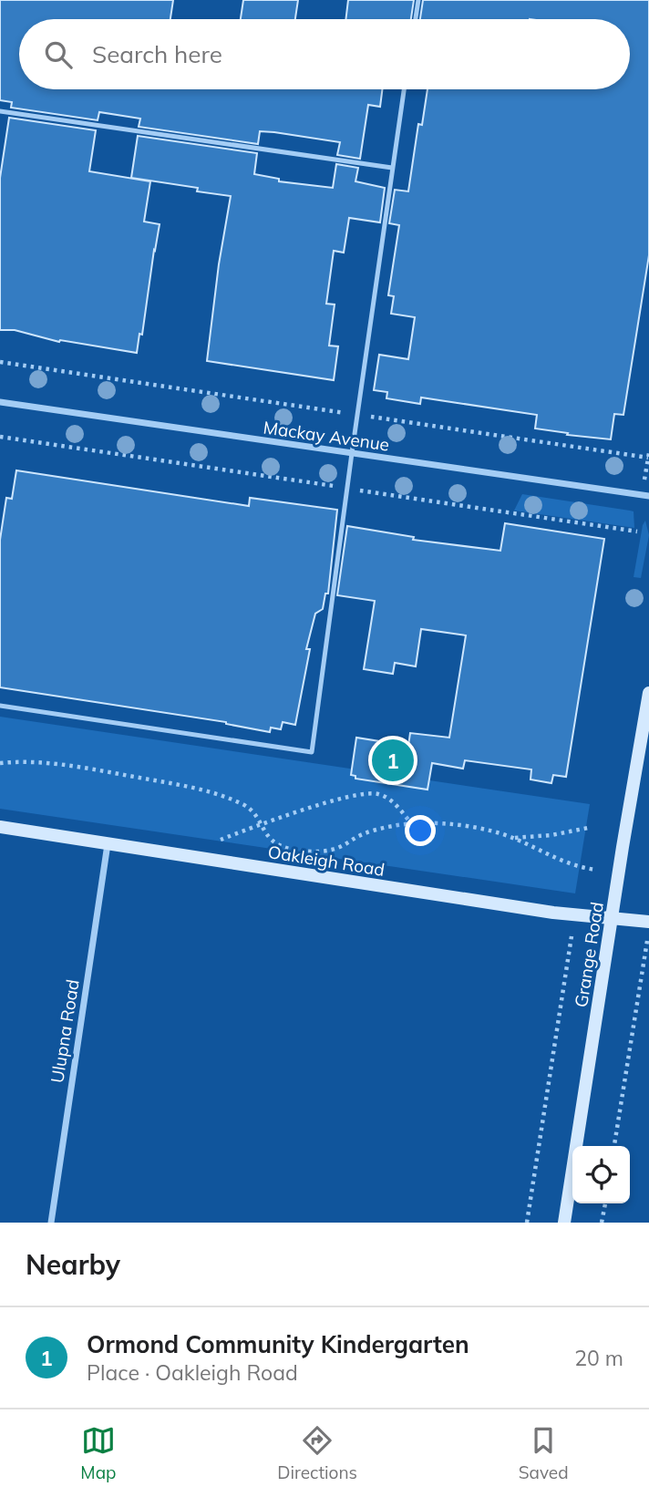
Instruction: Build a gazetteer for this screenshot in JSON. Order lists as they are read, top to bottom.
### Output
{
  "streets": {
    "street": [
      "Mackay Avenue",
      "Oakleigh Road",
      "Grange Road",
      "Ulupna Road"
    ]
  },
  "crossings": [
    ["Oakleigh Road", "Grange Road"],
    ["Oakleigh Road", "Ulupna Road"]
  ],
  "page": {
    "search": "Search here",
    "pins": "1",
    "heading": "Nearby",
    "list": [
      {
        "mark": "1",
        "name": "Ormond Community Kindergarten",
        "note": "Place · Oakleigh Road",
        "value": "20 m"
      }
    ],
    "nav": ["Map", "Directions", "Saved"]
  }
}
